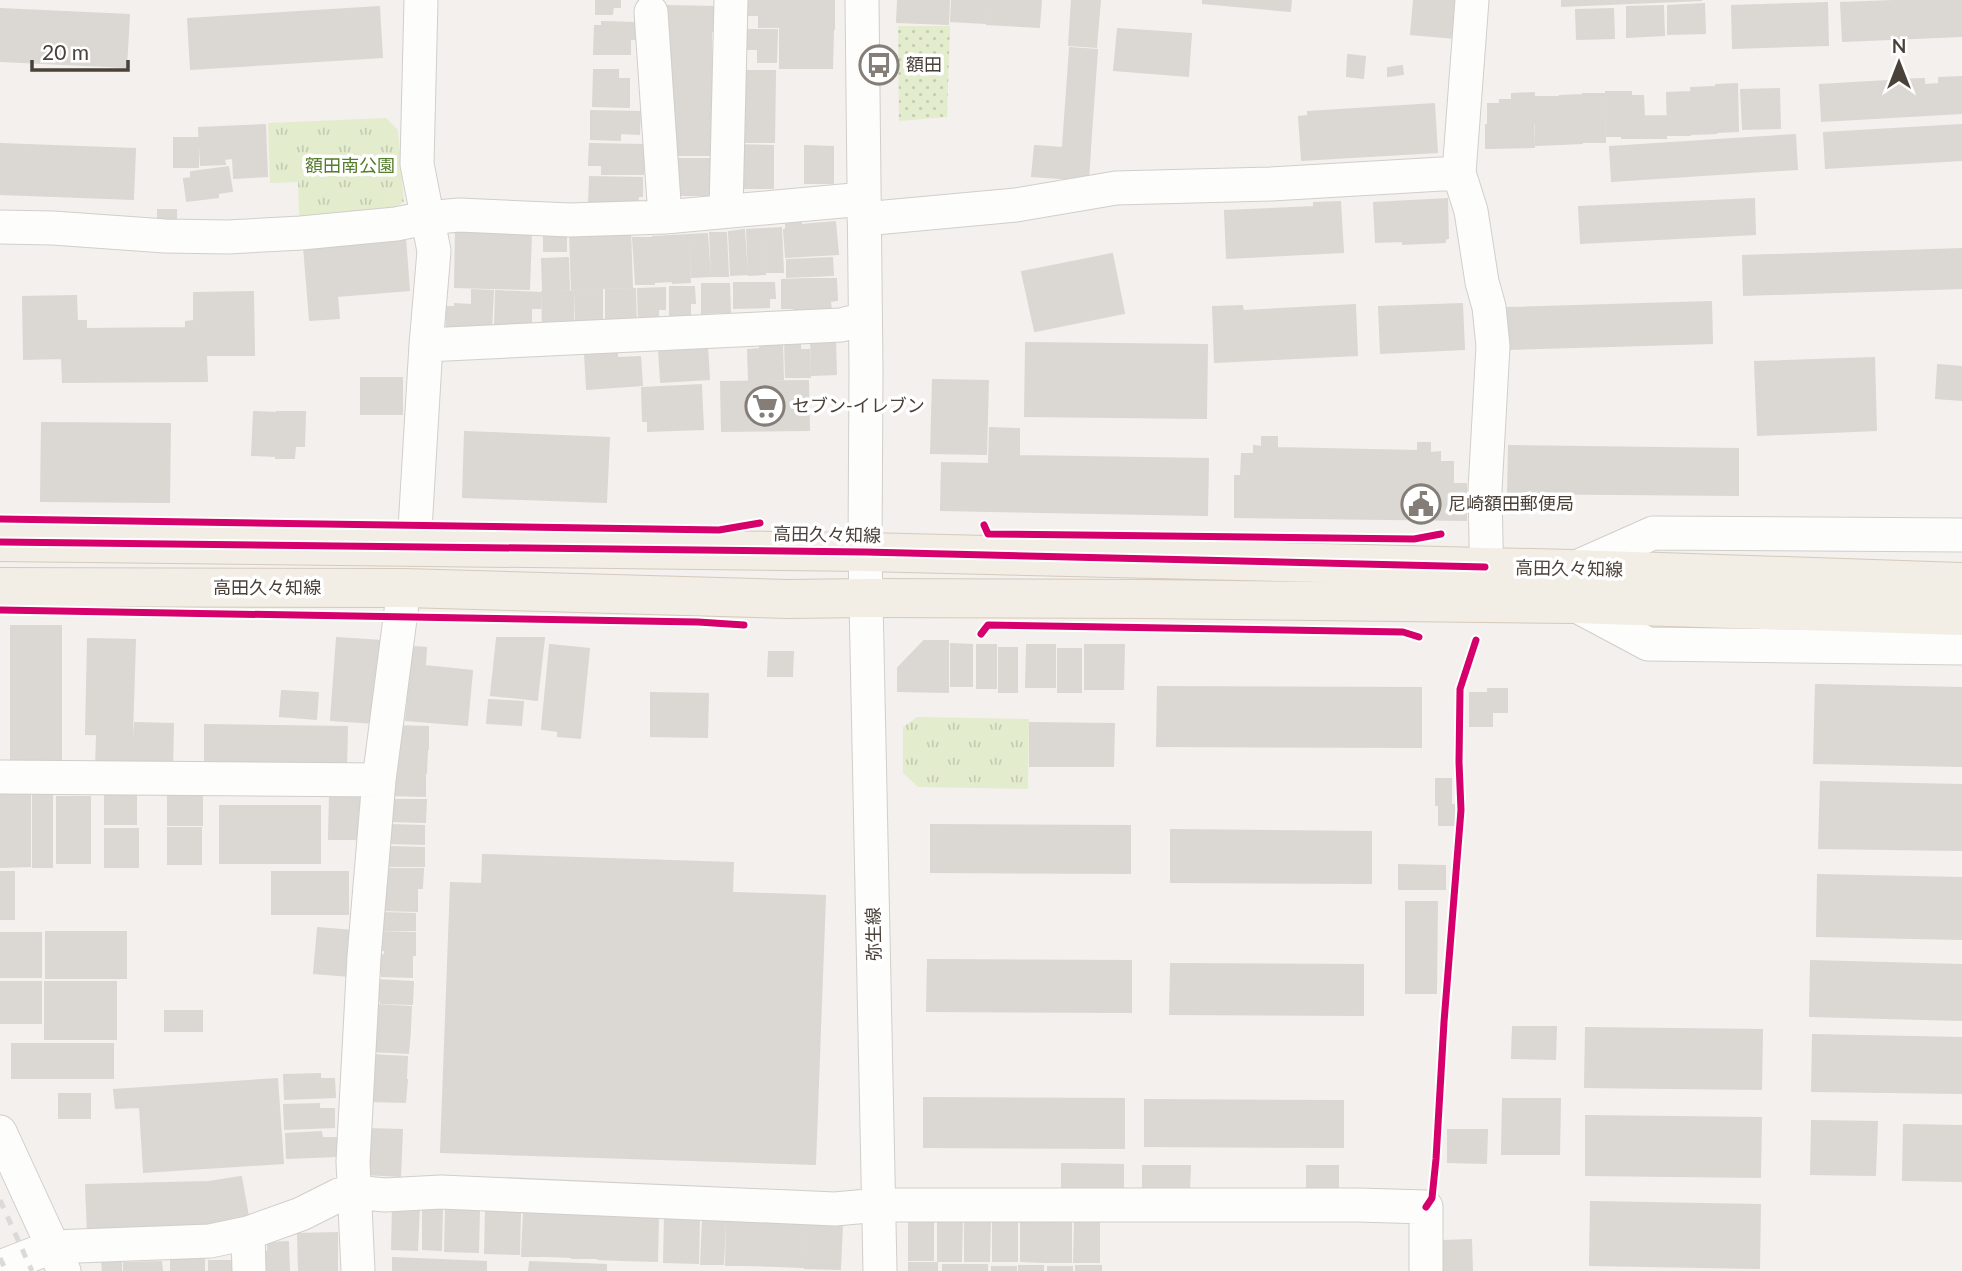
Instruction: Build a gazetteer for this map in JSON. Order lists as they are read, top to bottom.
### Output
{
  "streets": {
    "main road": ["高田久々知線"],
    "street": ["弥生線"]
  },
  "crossings": [
    ["高田久々知線", "弥生線"]
  ],
  "parks": ["額田南公園"],
  "places": {
    "bus stop": ["額田"],
    "supermarket": ["セブン-イレブン"],
    "public building": ["尼崎額田郵便局"]
  },
  "scale_bar": "20 m",
  "north": "top"
}
